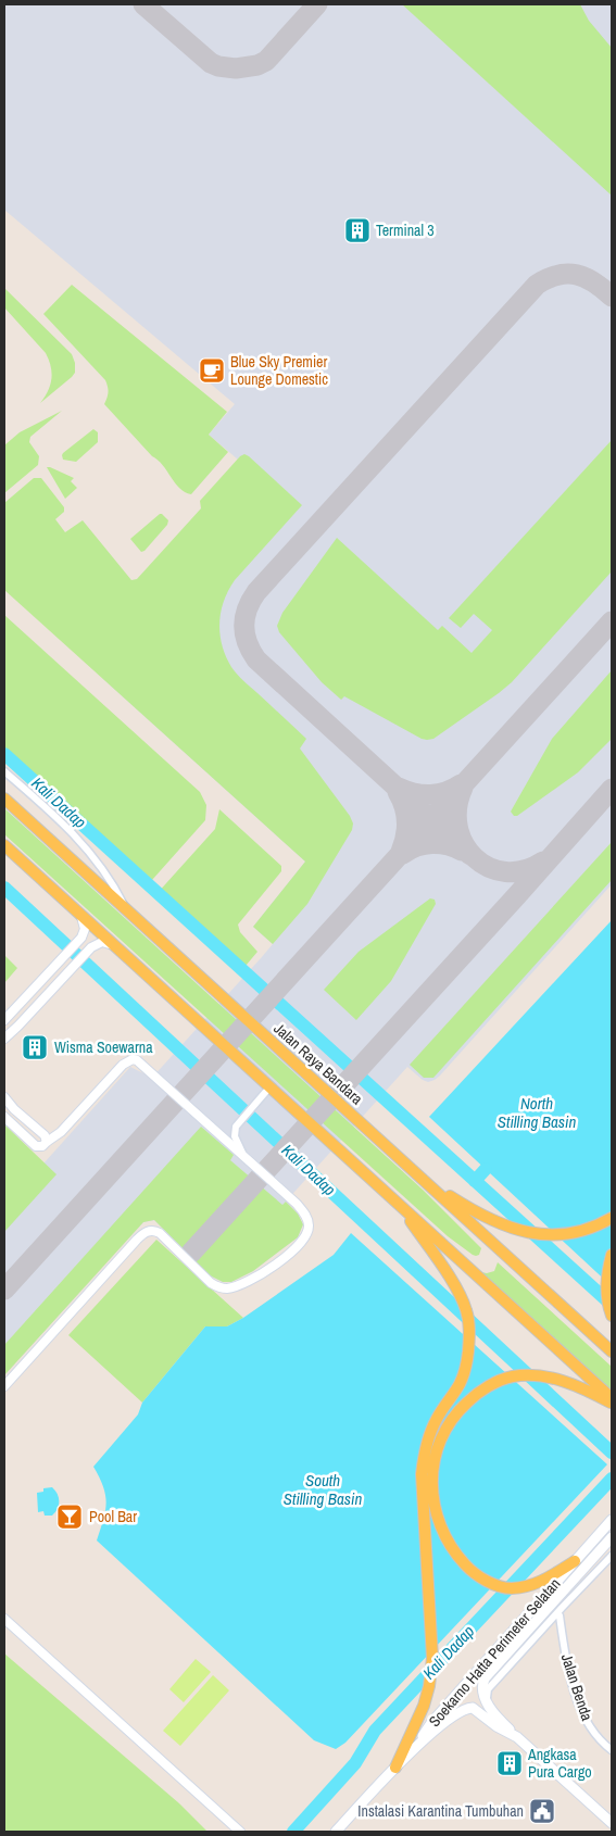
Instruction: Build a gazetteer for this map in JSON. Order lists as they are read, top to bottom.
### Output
{
  "streets": {
    "main road": ["Jalan Raya Bandara", "Soekarno Hatta Perimeter Selatan"],
    "street": ["Jalan Benda"]
  },
  "water": ["Kali Dadap", "North Stilling Basin", "South Stilling Basin"],
  "places": {
    "building": ["Terminal 3", "Wisma Soewarna", "Angkasa Pura Cargo"],
    "cafe": ["Blue Sky Premier Lounge Domestic"],
    "bar": ["Pool Bar"],
    "public building": ["Instalasi Karantina Tumbuhan"]
  }
}
